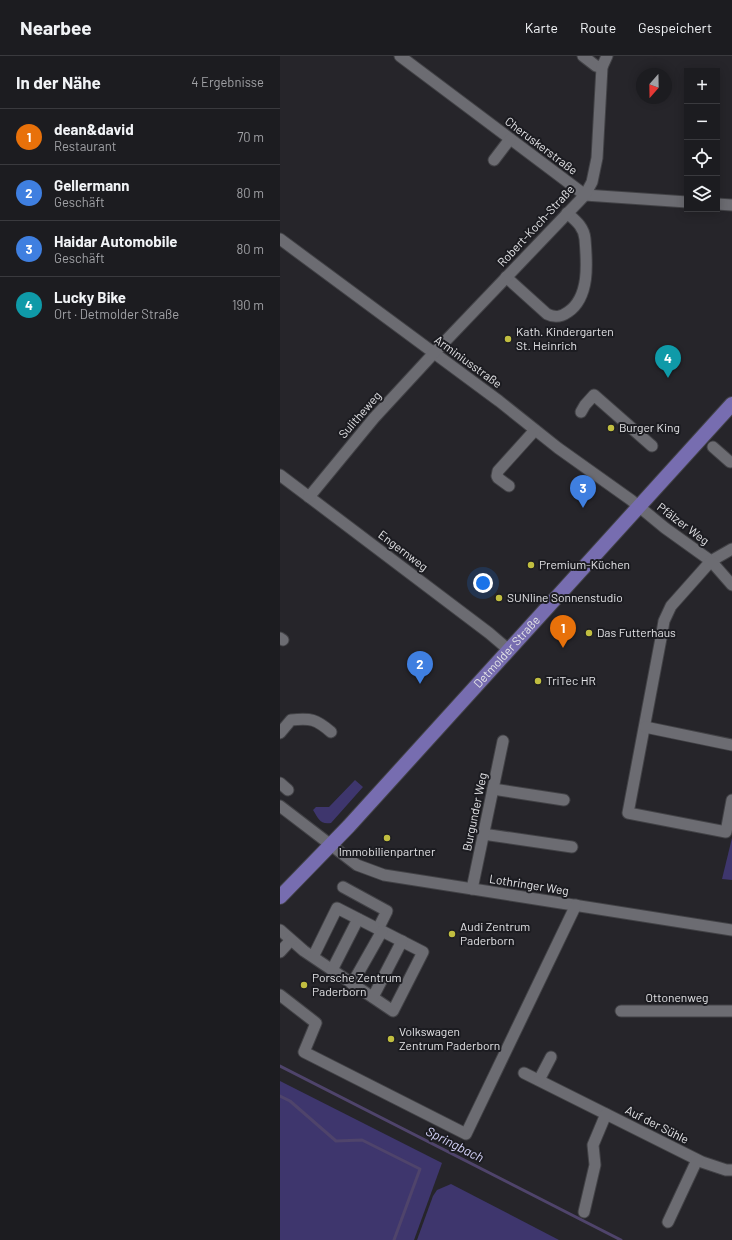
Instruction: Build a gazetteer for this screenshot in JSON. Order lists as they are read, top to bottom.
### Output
{
  "streets": {
    "main road": ["Detmolder Straße"],
    "street": [
      "Cheruskerstraße",
      "Robert-Koch-Straße",
      "Arminiusstraße",
      "Sulitheweg",
      "Pfälzer Weg",
      "Engernweg",
      "Burgunder Weg",
      "Lothringer Weg",
      "Ottonenweg",
      "Auf der Sühle"
    ]
  },
  "crossings": [
    ["Cheruskerstraße", "Robert-Koch-Straße"],
    ["Robert-Koch-Straße", "Arminiusstraße"],
    ["Robert-Koch-Straße", "Sulitheweg"],
    ["Arminiusstraße", "Sulitheweg"],
    ["Arminiusstraße", "Pfälzer Weg"],
    ["Arminiusstraße", "Detmolder Straße"],
    ["Sulitheweg", "Engernweg"],
    ["Pfälzer Weg", "Detmolder Straße"],
    ["Engernweg", "Detmolder Straße"],
    ["Detmolder Straße", "Lothringer Weg"],
    ["Burgunder Weg", "Lothringer Weg"]
  ],
  "water": ["Springbach"],
  "places": [
    "Kath. Kindergarten St. Heinrich",
    "Burger King",
    "Premium-Küchen",
    "SUNline Sonnenstudio",
    "Das Futterhaus",
    "TriTec HR",
    "Immobilienpartner",
    "Audi Zentrum Paderborn",
    "Porsche Zentrum Paderborn",
    "Volkswagen Zentrum Paderborn"
  ],
  "north": "bottom",
  "page": {
    "header": "Nearbee",
    "nav": ["Karte", "Route", "Gespeichert"],
    "heading": ["In der Nähe", "4 Ergebnisse"],
    "map_buttons": ["+", "−"],
    "list": [
      {
        "mark": "1",
        "name": "dean&david",
        "note": "Restaurant",
        "value": "70 m"
      },
      {
        "mark": "2",
        "name": "Gellermann",
        "note": "Geschäft",
        "value": "80 m"
      },
      {
        "mark": "3",
        "name": "Haidar Automobile",
        "note": "Geschäft",
        "value": "80 m"
      },
      {
        "mark": "4",
        "name": "Lucky Bike",
        "note": "Ort · Detmolder Straße",
        "value": "190 m"
      }
    ],
    "pins": [
      "4",
      "3",
      "1",
      "2"
    ]
  }
}
